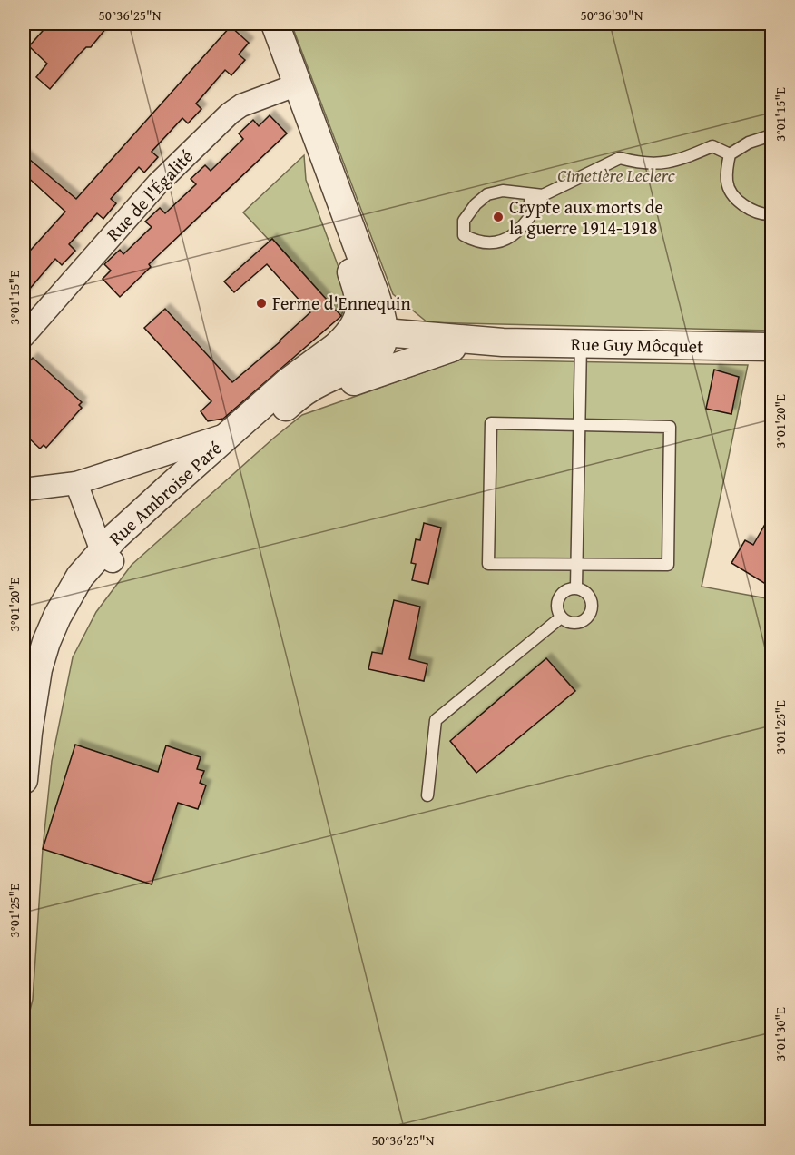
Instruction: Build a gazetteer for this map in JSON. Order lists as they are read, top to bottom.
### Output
{
  "streets": {
    "street": ["Rue de l'Égalité", "Rue Guy Môcquet", "Rue Ambroise Paré"]
  },
  "crossings": [
    ["Rue Guy Môcquet", "Rue Ambroise Paré"]
  ],
  "parks": ["Cimetière Leclerc"],
  "places": ["Crypte aux morts de la guerre 1914-1918", "Ferme d'Ennequin"],
  "coordinates": [
    "50°36'25\"N",
    "50°36'30\"N",
    "3°01'15\"E",
    "3°01'20\"E",
    "3°01'25\"E",
    "3°01'30\"E"
  ]
}
